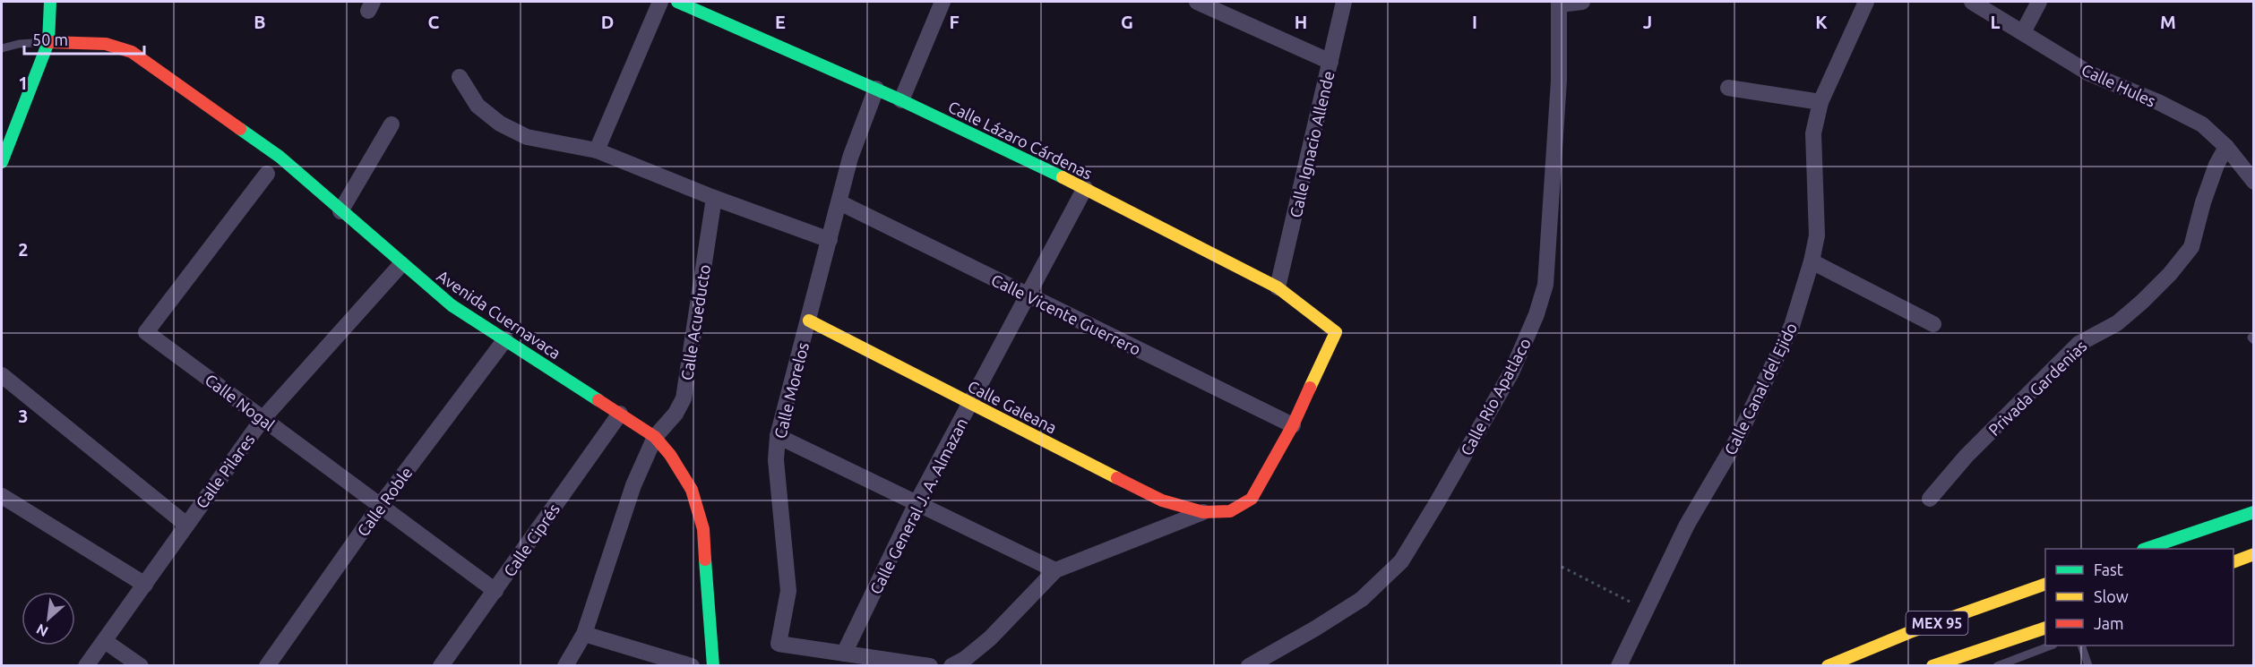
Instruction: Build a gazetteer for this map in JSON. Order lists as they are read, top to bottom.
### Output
{
  "streets": {
    "main road": [
      "Calle Lázaro Cárdenas",
      "Avenida Cuernavaca",
      "Calle Galeana",
      "MEX 95"
    ],
    "street": [
      "Calle Hules",
      "Calle Ignacio Allende",
      "Calle Vicente Guerrero",
      "Calle Acueducto",
      "Privada Gardenias",
      "Calle Canal del Ejido",
      "Calle Morelos",
      "Calle Río Apatlaco",
      "Calle Nogal",
      "Calle Pilares",
      "Calle Roble",
      "Calle General J. A. Almazan",
      "Calle Ciprés"
    ]
  },
  "crossings": [
    ["Calle Hules", "Privada Gardenias"],
    ["Calle Lázaro Cárdenas", "Calle Ignacio Allende"],
    ["Calle Lázaro Cárdenas", "Calle Morelos"],
    ["Calle Lázaro Cárdenas", "Calle Galeana"],
    ["Calle Lázaro Cárdenas", "Calle General J. A. Almazan"],
    ["Avenida Cuernavaca", "Calle Acueducto"],
    ["Avenida Cuernavaca", "Calle Pilares"],
    ["Avenida Cuernavaca", "Calle Roble"],
    ["Avenida Cuernavaca", "Calle Ciprés"],
    ["Calle Vicente Guerrero", "Calle Morelos"],
    ["Calle Vicente Guerrero", "Calle Galeana"],
    ["Calle Vicente Guerrero", "Calle General J. A. Almazan"],
    ["Calle Morelos", "Calle Galeana"],
    ["Calle Morelos", "Calle General J. A. Almazan"],
    ["Calle Nogal", "Calle Pilares"],
    ["Calle Nogal", "Calle Roble"],
    ["Calle Nogal", "Calle Ciprés"],
    ["Calle Galeana", "Calle General J. A. Almazan"]
  ],
  "legend": ["Fast", "Slow", "Jam"],
  "scale_bar": "50 m",
  "north": "bottom left",
  "grid": {
    "columns": [
      "B",
      "C",
      "D",
      "E",
      "F",
      "G",
      "H",
      "I",
      "J",
      "K",
      "L",
      "M"
    ],
    "rows": ["1", "2", "3"]
  }
}
